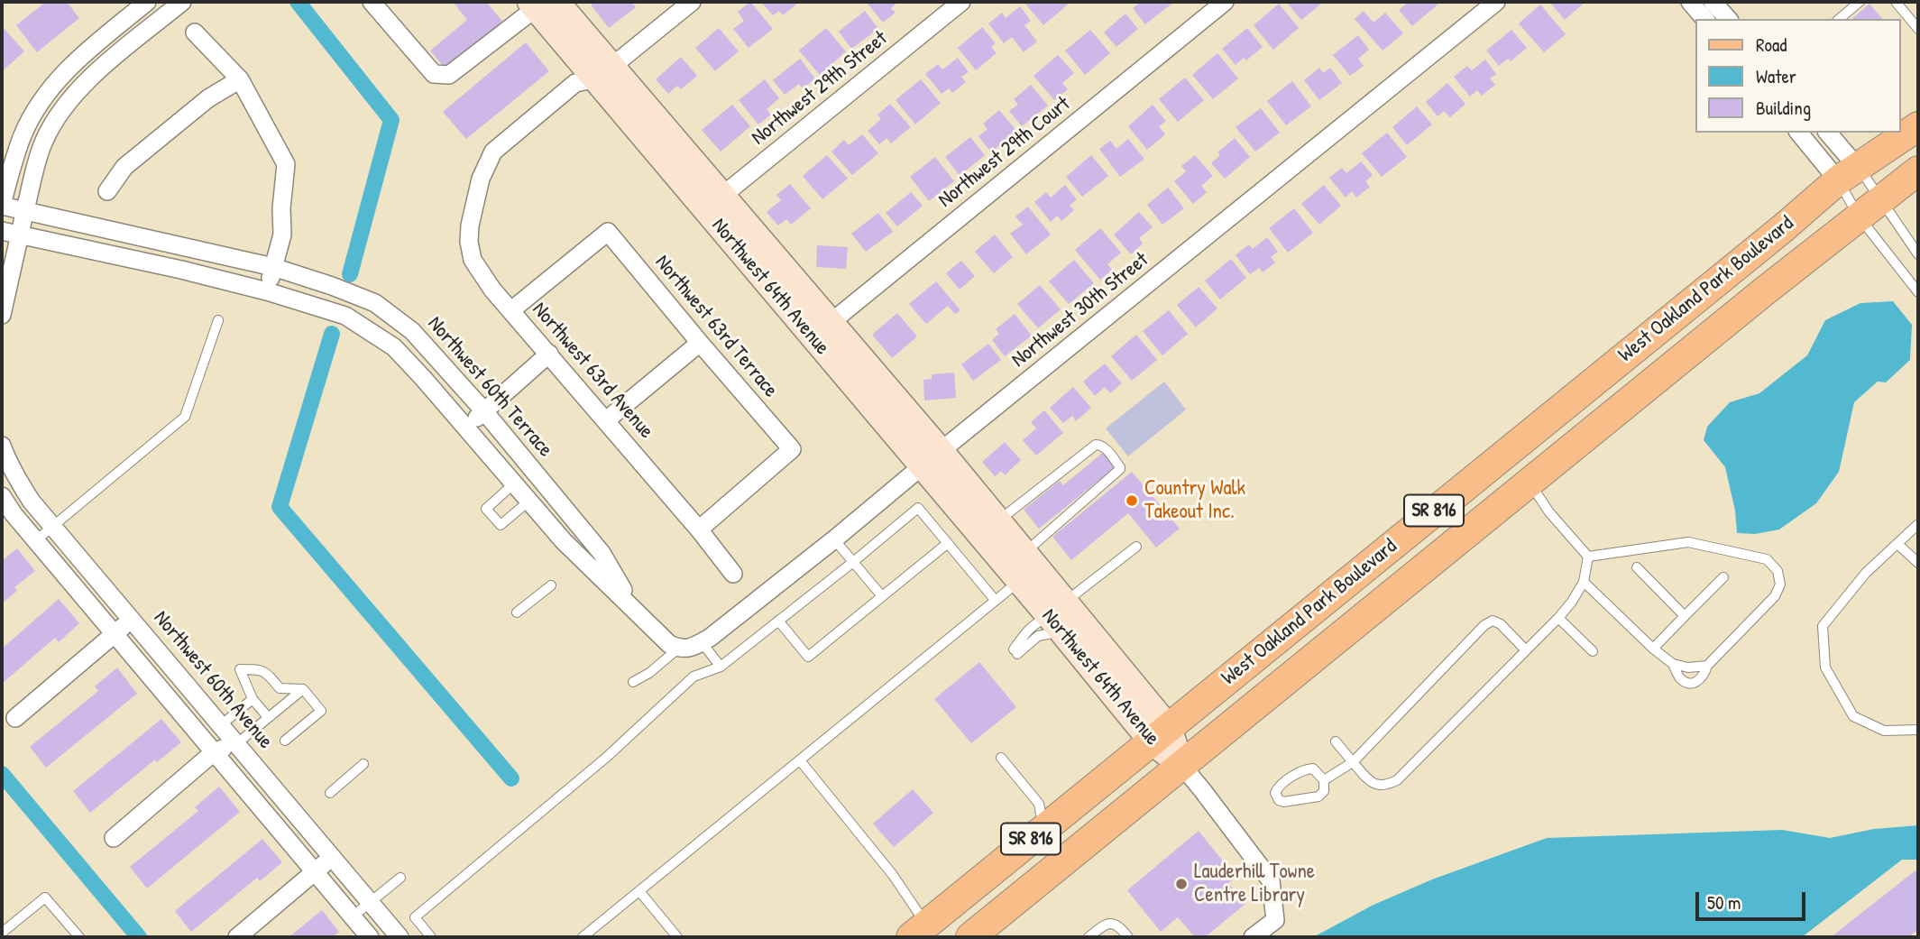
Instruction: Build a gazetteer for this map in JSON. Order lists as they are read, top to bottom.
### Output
{
  "streets": {
    "main road": ["West Oakland Park Boulevard", "SR 816"],
    "street": [
      "Northwest 29th Street",
      "Northwest 29th Court",
      "Northwest 64th Avenue",
      "Northwest 30th Street",
      "Northwest 63rd Terrace",
      "Northwest 63rd Avenue",
      "Northwest 60th Terrace",
      "Northwest 60th Avenue"
    ]
  },
  "crossings": [
    ["Northwest 29th Street", "Northwest 64th Avenue"],
    ["Northwest 29th Court", "Northwest 64th Avenue"],
    ["Northwest 64th Avenue", "West Oakland Park Boulevard"],
    ["Northwest 64th Avenue", "Northwest 30th Street"],
    ["Northwest 64th Avenue", "Northwest 63rd Avenue"],
    ["Northwest 30th Street", "Northwest 60th Terrace"],
    ["Northwest 63rd Terrace", "Northwest 63rd Avenue"]
  ],
  "places": ["Country Walk Takeout Inc.", "Lauderhill Towne Centre Library"],
  "legend": ["Road", "Water", "Building"],
  "scale_bar": "50 m"
}
